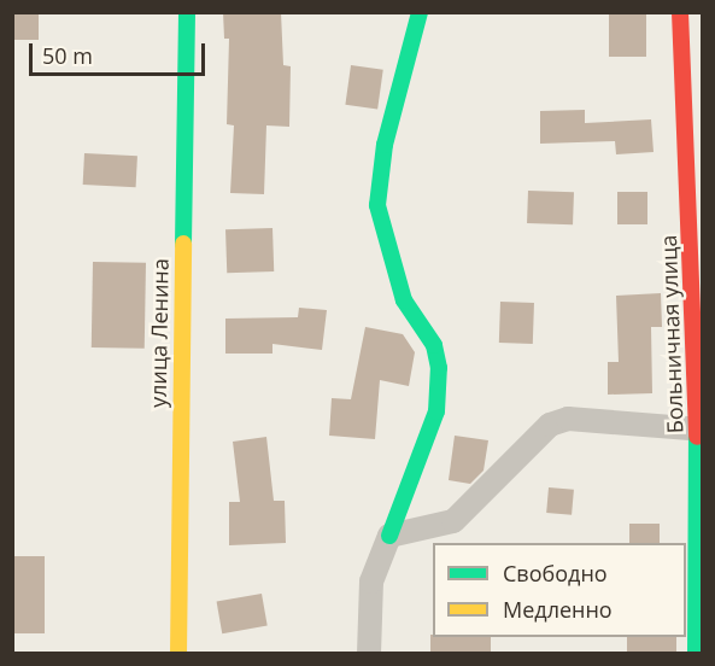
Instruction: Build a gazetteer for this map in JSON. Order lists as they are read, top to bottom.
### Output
{
  "streets": {
    "street": ["улица Ленина", "Больничная улица"]
  },
  "legend": ["Свободно", "Медленно"],
  "scale_bar": "50 m"
}
